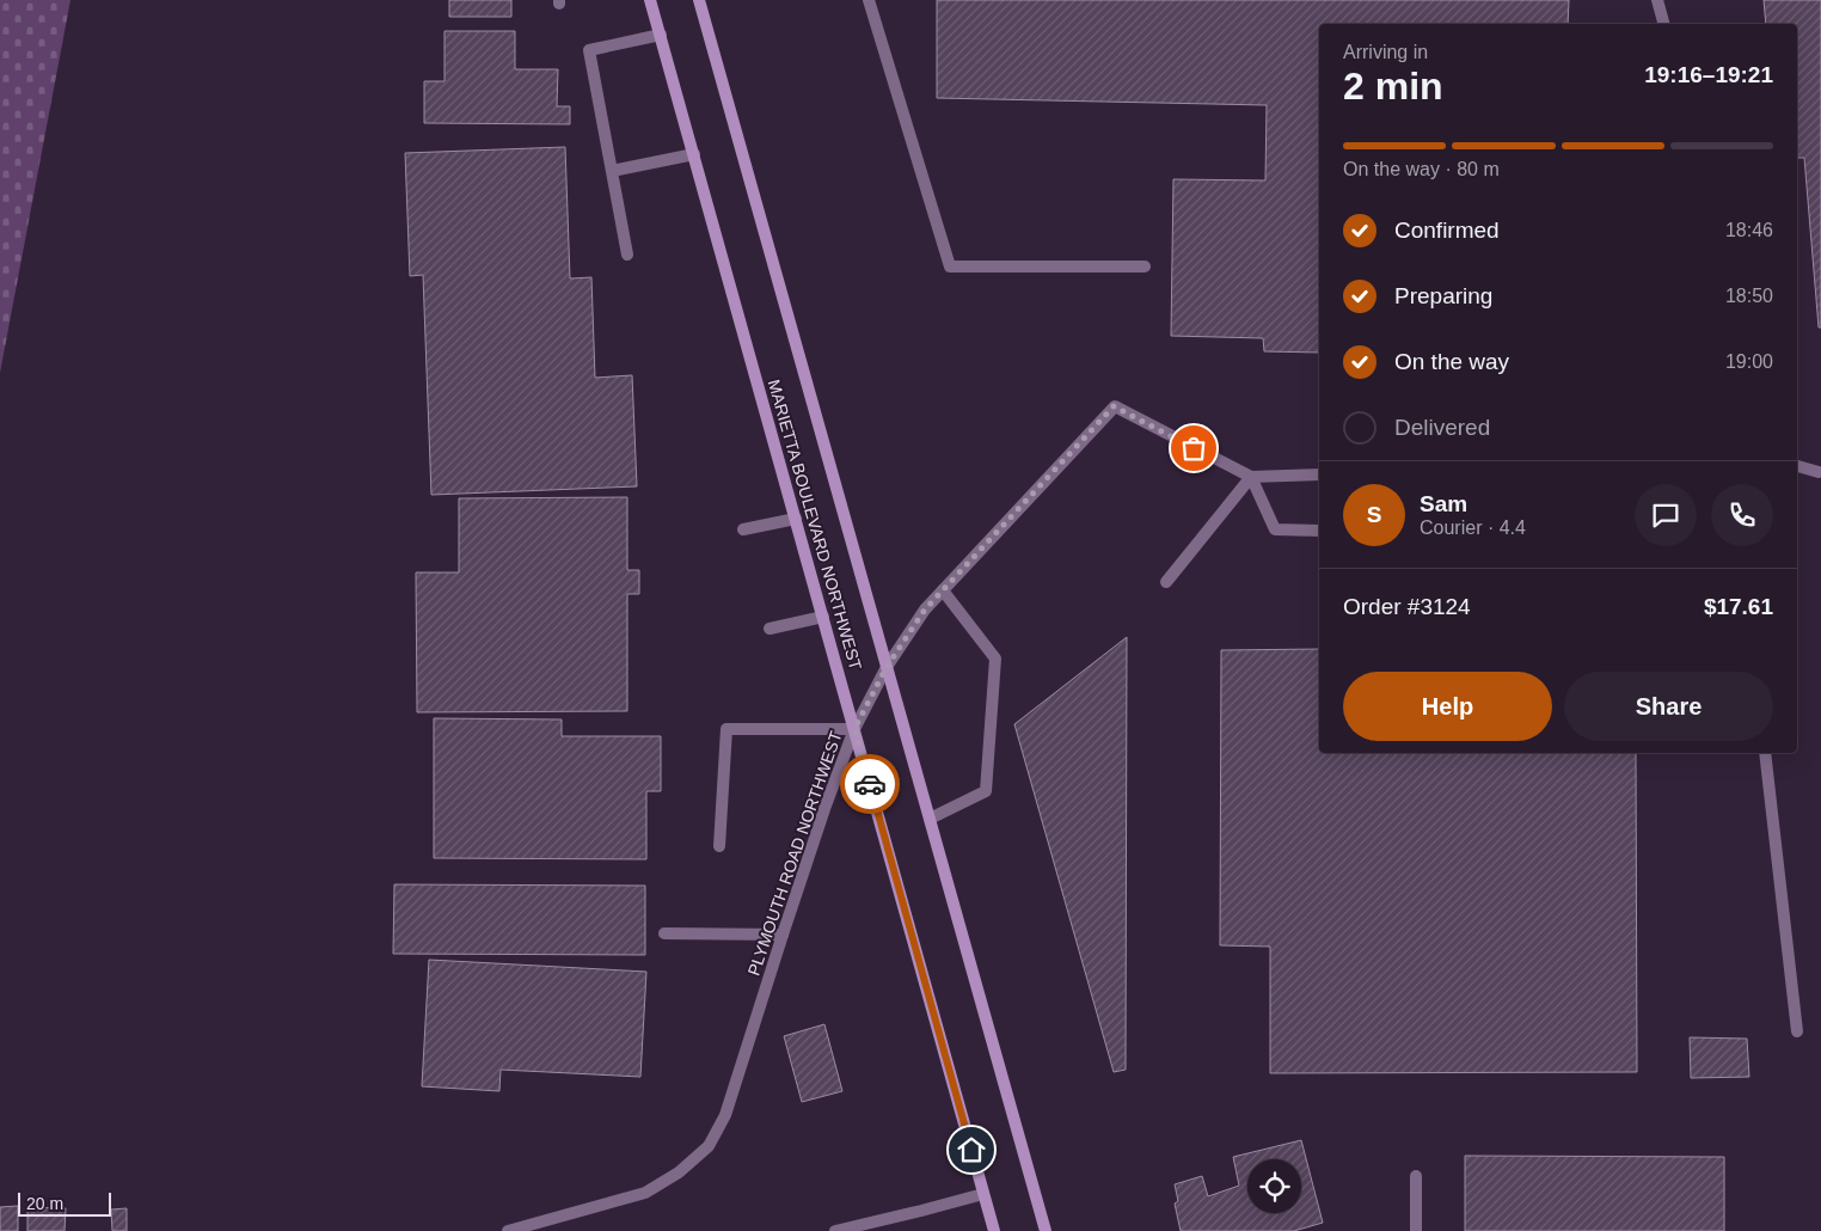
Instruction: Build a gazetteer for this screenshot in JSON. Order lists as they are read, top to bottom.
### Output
{
  "streets": {
    "main road": ["MARIETTA BOULEVARD NORTHWEST"],
    "street": ["PLYMOUTH ROAD NORTHWEST"]
  },
  "crossings": [
    ["MARIETTA BOULEVARD NORTHWEST", "PLYMOUTH ROAD NORTHWEST"]
  ],
  "scale_bar": "20 m",
  "page": {
    "heading": ["2 min", "Arriving in", "19:16–19:21"],
    "panel": [
      "Sam",
      "Courier · 4.4",
      "Order #3124",
      "$17.61"
    ],
    "bar": "On the way · 80 m",
    "list": [
      ["Confirmed", "18:46"],
      ["Preparing", "18:50"],
      ["On the way", "19:00"],
      "Delivered"
    ],
    "round": "S",
    "buttons": ["Help", "Share"],
    "scale": "20 m"
  }
}
